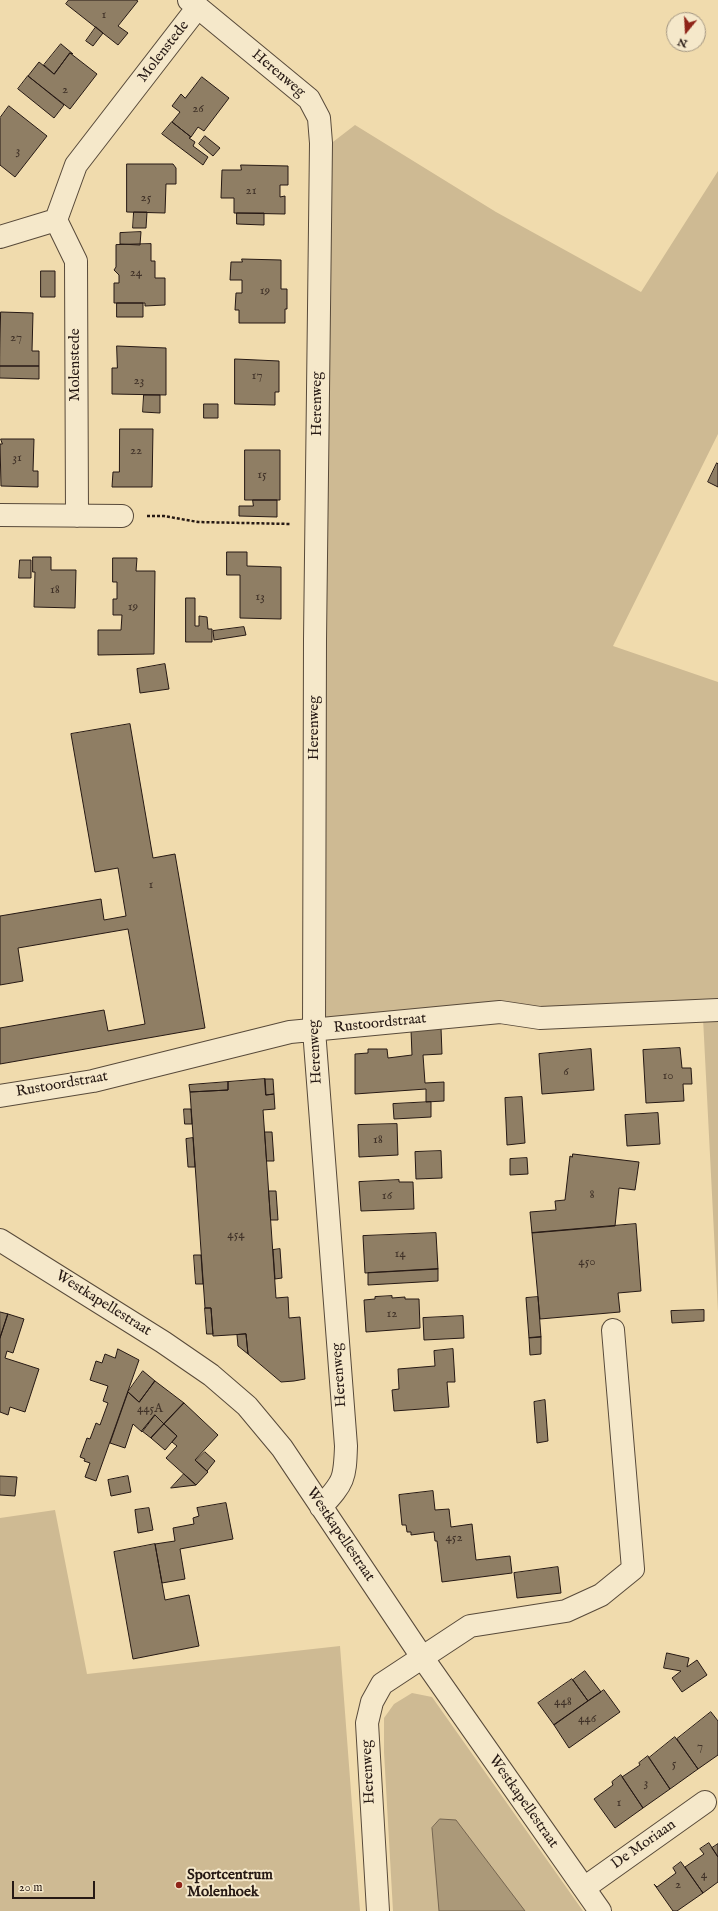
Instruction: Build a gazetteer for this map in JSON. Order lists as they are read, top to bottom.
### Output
{
  "streets": {
    "street": [
      "Molenstede",
      "Herenweg",
      "Rustoordstraat",
      "Westkapellestraat",
      "De Moriaan"
    ]
  },
  "crossings": [
    ["Molenstede", "Herenweg"],
    ["Herenweg", "Rustoordstraat"],
    ["Herenweg", "Westkapellestraat"],
    ["Westkapellestraat", "De Moriaan"]
  ],
  "places": ["Sportcentrum Molenhoek"],
  "house_numbers": [
    "1",
    "2",
    "26",
    "3",
    "21",
    "25",
    "24",
    "19",
    "27",
    "17",
    "23",
    "22",
    "31",
    "15",
    "18",
    "13",
    "19",
    "1",
    "6",
    "10",
    "18",
    "8",
    "16",
    "454",
    "14",
    "450",
    "12",
    "445A",
    "452",
    "448",
    "446",
    "7",
    "5",
    "3",
    "1",
    "4",
    "2"
  ],
  "scale_bar": "20 m",
  "north": "bottom"
}
